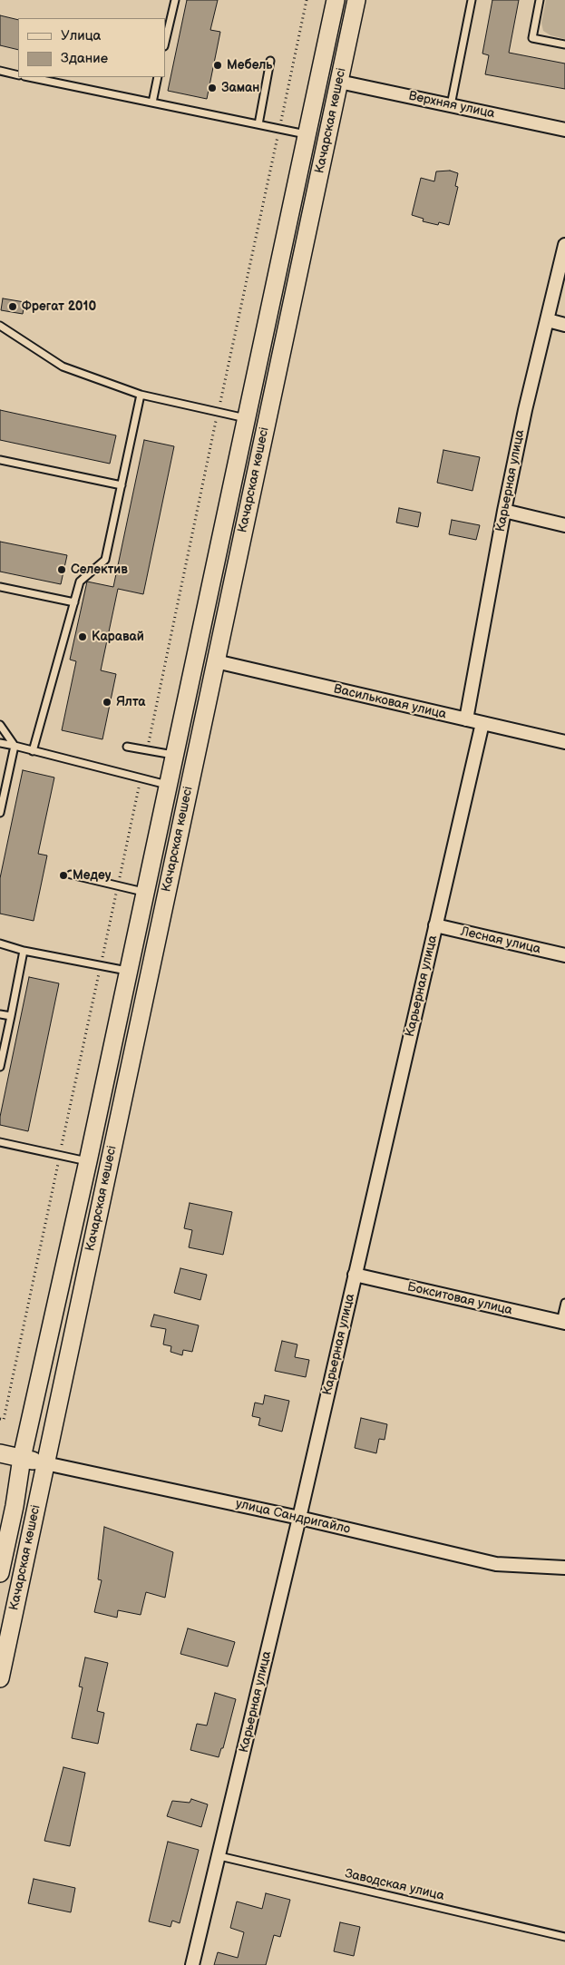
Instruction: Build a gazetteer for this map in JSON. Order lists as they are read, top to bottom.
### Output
{
  "streets": {
    "main road": ["Качарская көшесі", "улица Сандригайло"],
    "street": [
      "Верхняя улица",
      "Карьерная улица",
      "Васильковая улица",
      "Лесная улица",
      "Бокситовая улица"
    ],
    "lane": ["Заводская улица"]
  },
  "crossings": [
    ["Верхняя улица", "Качарская көшесі"],
    ["Качарская көшесі", "Васильковая улица"],
    ["Качарская көшесі", "улица Сандригайло"],
    ["Карьерная улица", "Васильковая улица"],
    ["Карьерная улица", "Лесная улица"],
    ["Карьерная улица", "Бокситовая улица"],
    ["Карьерная улица", "улица Сандригайло"],
    ["Карьерная улица", "Заводская улица"]
  ],
  "places": [
    "Мебель",
    "Заман",
    "Фрегат 2010",
    "Селектив",
    "Каравай",
    "Ялта",
    "Медеу"
  ],
  "legend": ["Улица", "Здание"]
}
